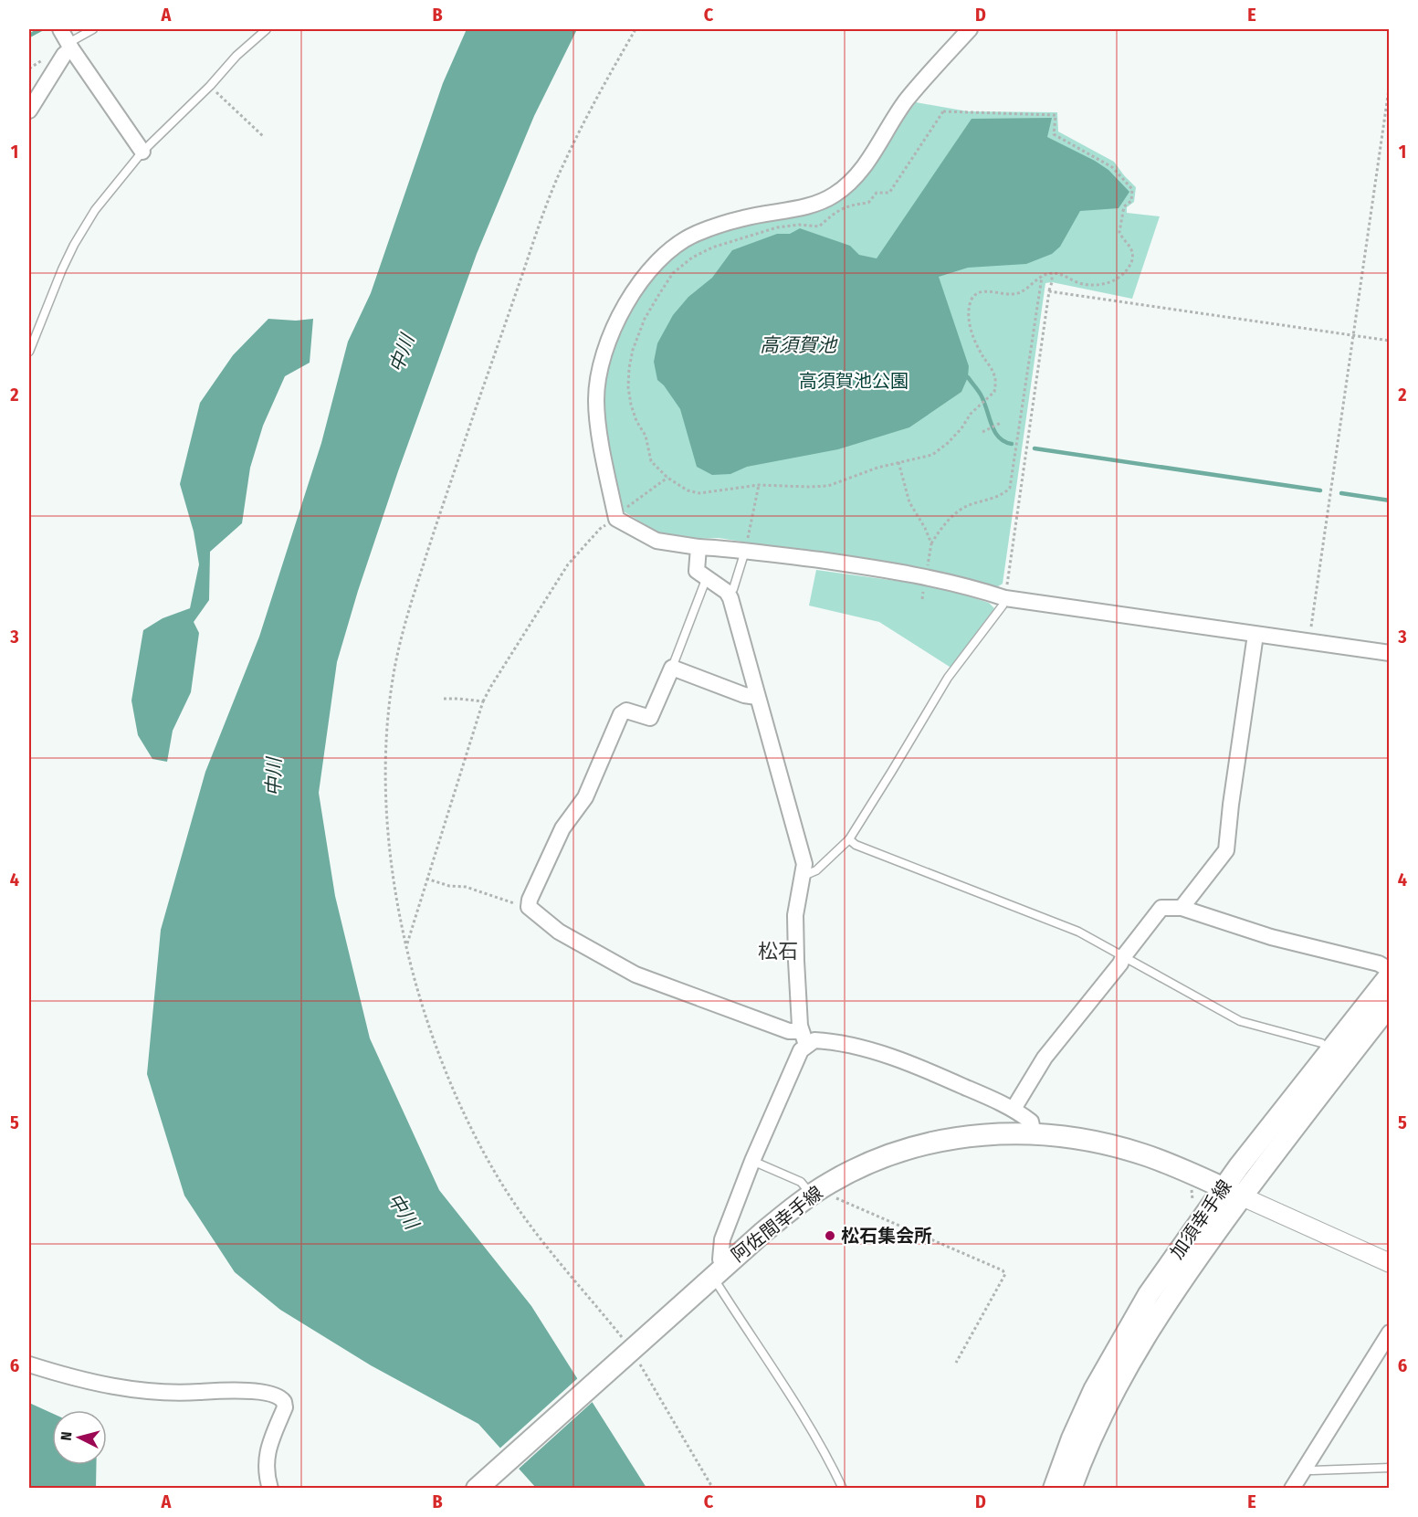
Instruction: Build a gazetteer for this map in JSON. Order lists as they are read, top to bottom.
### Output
{
  "streets": {
    "main road": ["加須幸手線", "阿佐間幸手線"]
  },
  "crossings": [
    ["加須幸手線", "阿佐間幸手線"]
  ],
  "districts": ["松石"],
  "water": ["高須賀池", "中川"],
  "parks": ["高須賀池公園"],
  "places": ["松石集会所"],
  "north": "left",
  "grid": {
    "columns": [
      "A",
      "B",
      "C",
      "D",
      "E"
    ],
    "rows": [
      "1",
      "2",
      "3",
      "4",
      "5",
      "6"
    ]
  }
}
